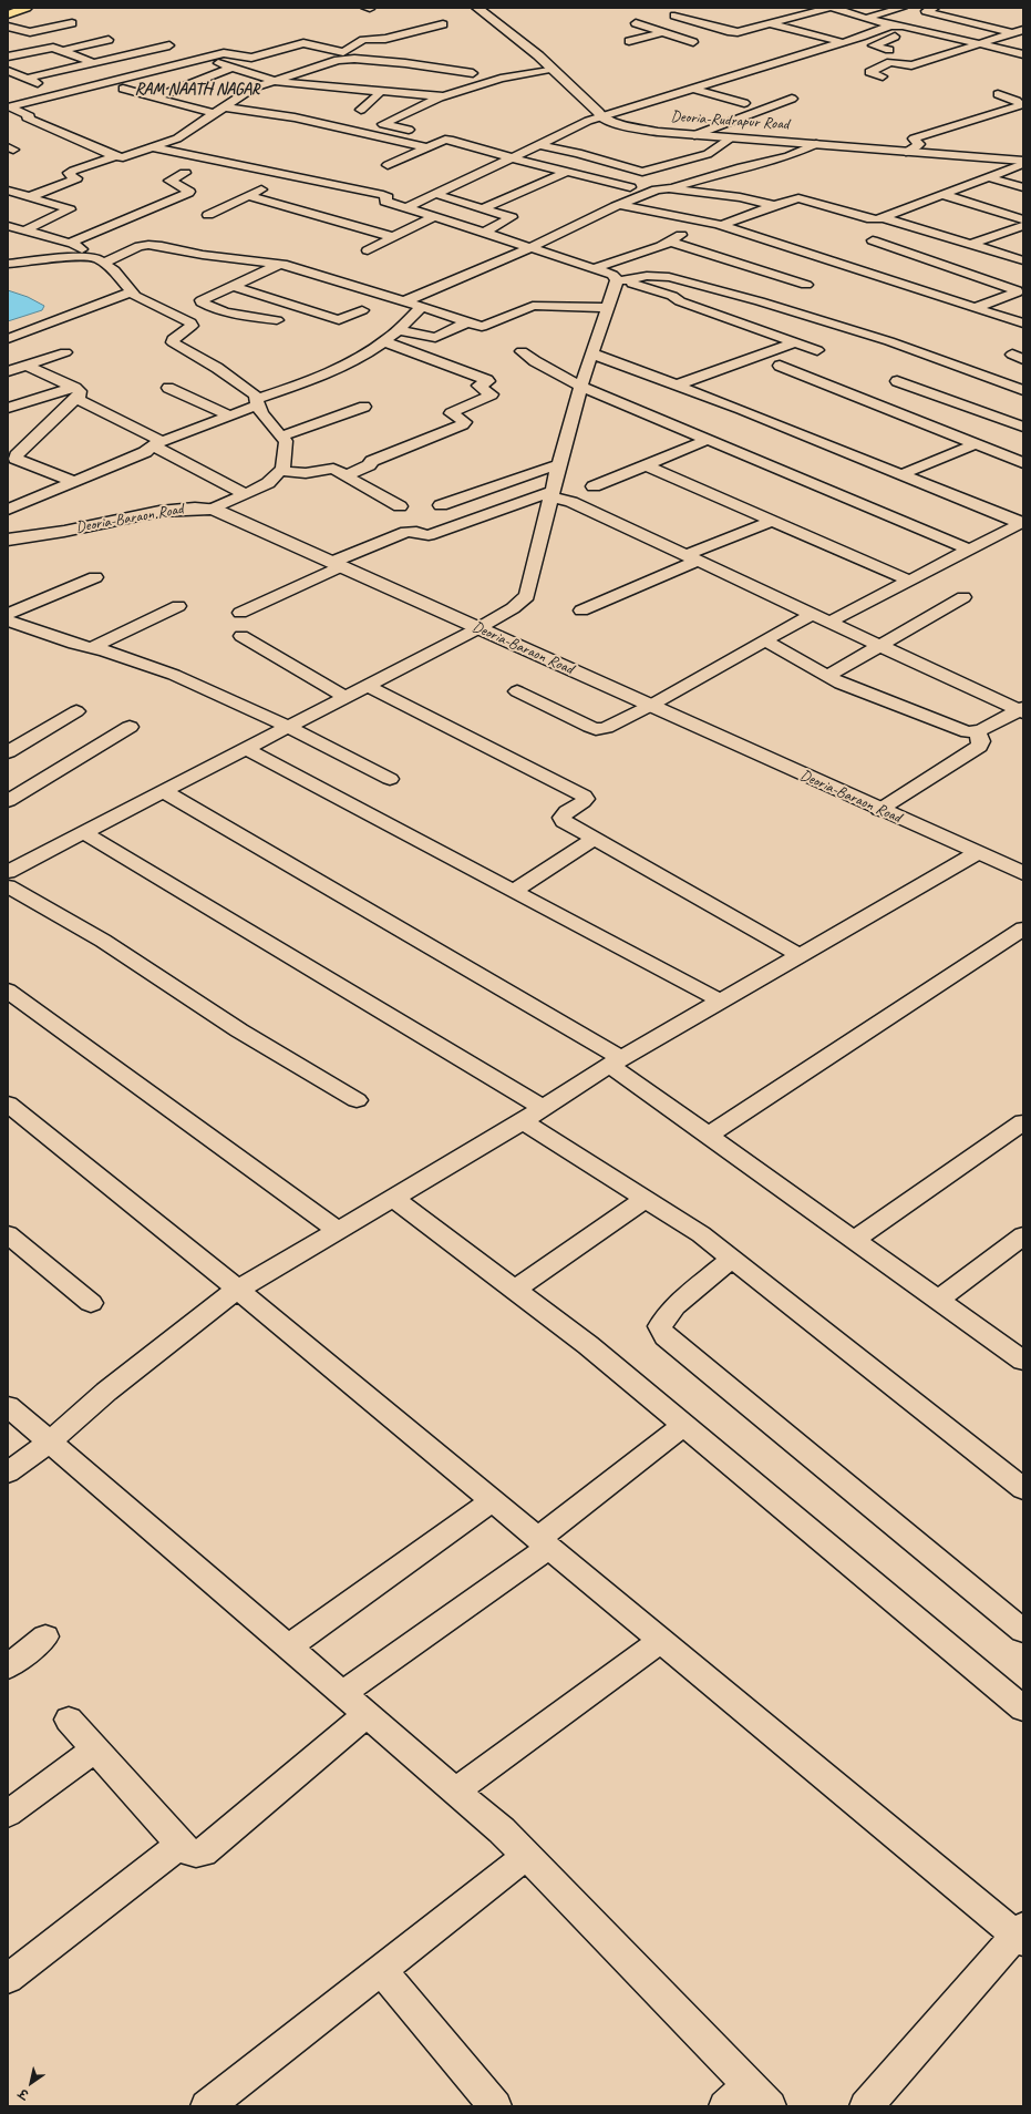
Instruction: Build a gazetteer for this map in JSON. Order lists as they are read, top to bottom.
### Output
{
  "streets": {
    "main road": ["Deoria-Rudrapur Road", "Deoria-Baraon Road"]
  },
  "districts": ["RAM NAATH NAGAR"],
  "north": "bottom left"
}
